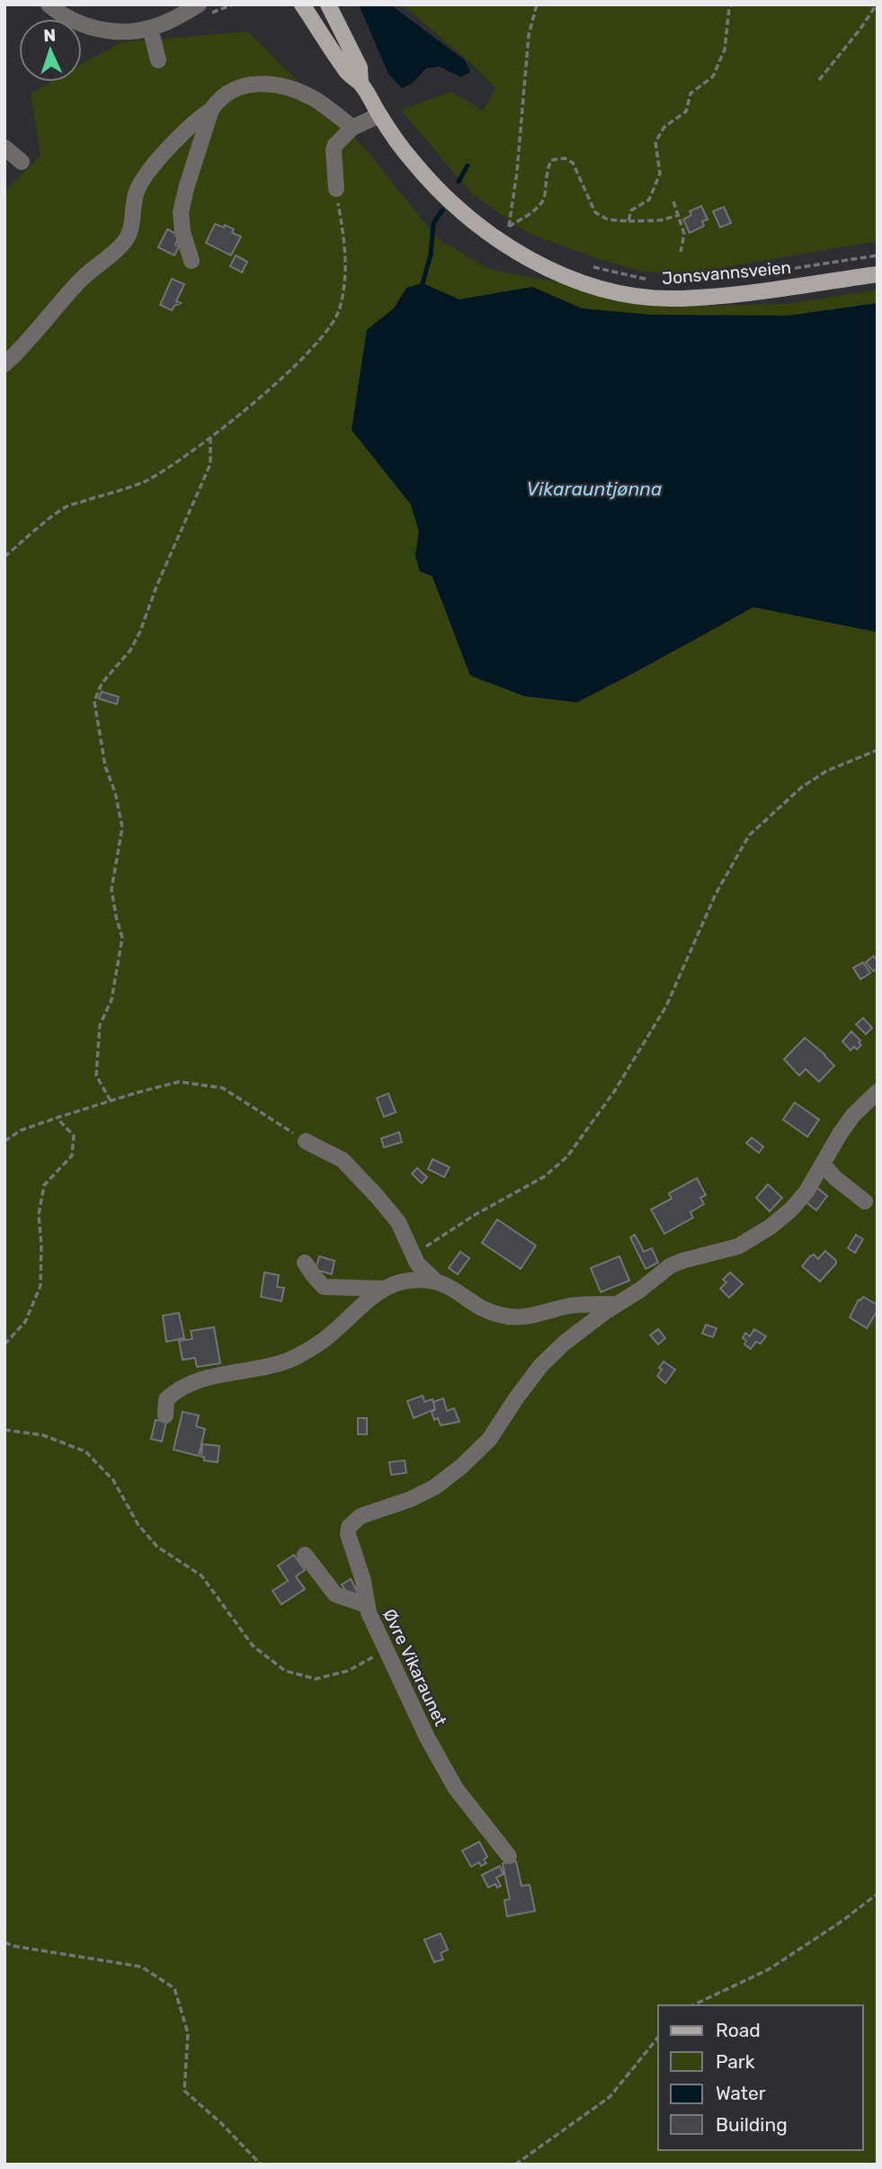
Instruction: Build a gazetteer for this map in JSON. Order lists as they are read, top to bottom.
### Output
{
  "streets": {
    "main road": ["Jonsvannsveien"],
    "street": ["Øvre Vikaraunet"]
  },
  "water": ["Vikarauntjønna"],
  "legend": [
    "Road",
    "Park",
    "Water",
    "Building"
  ],
  "north": "top"
}
